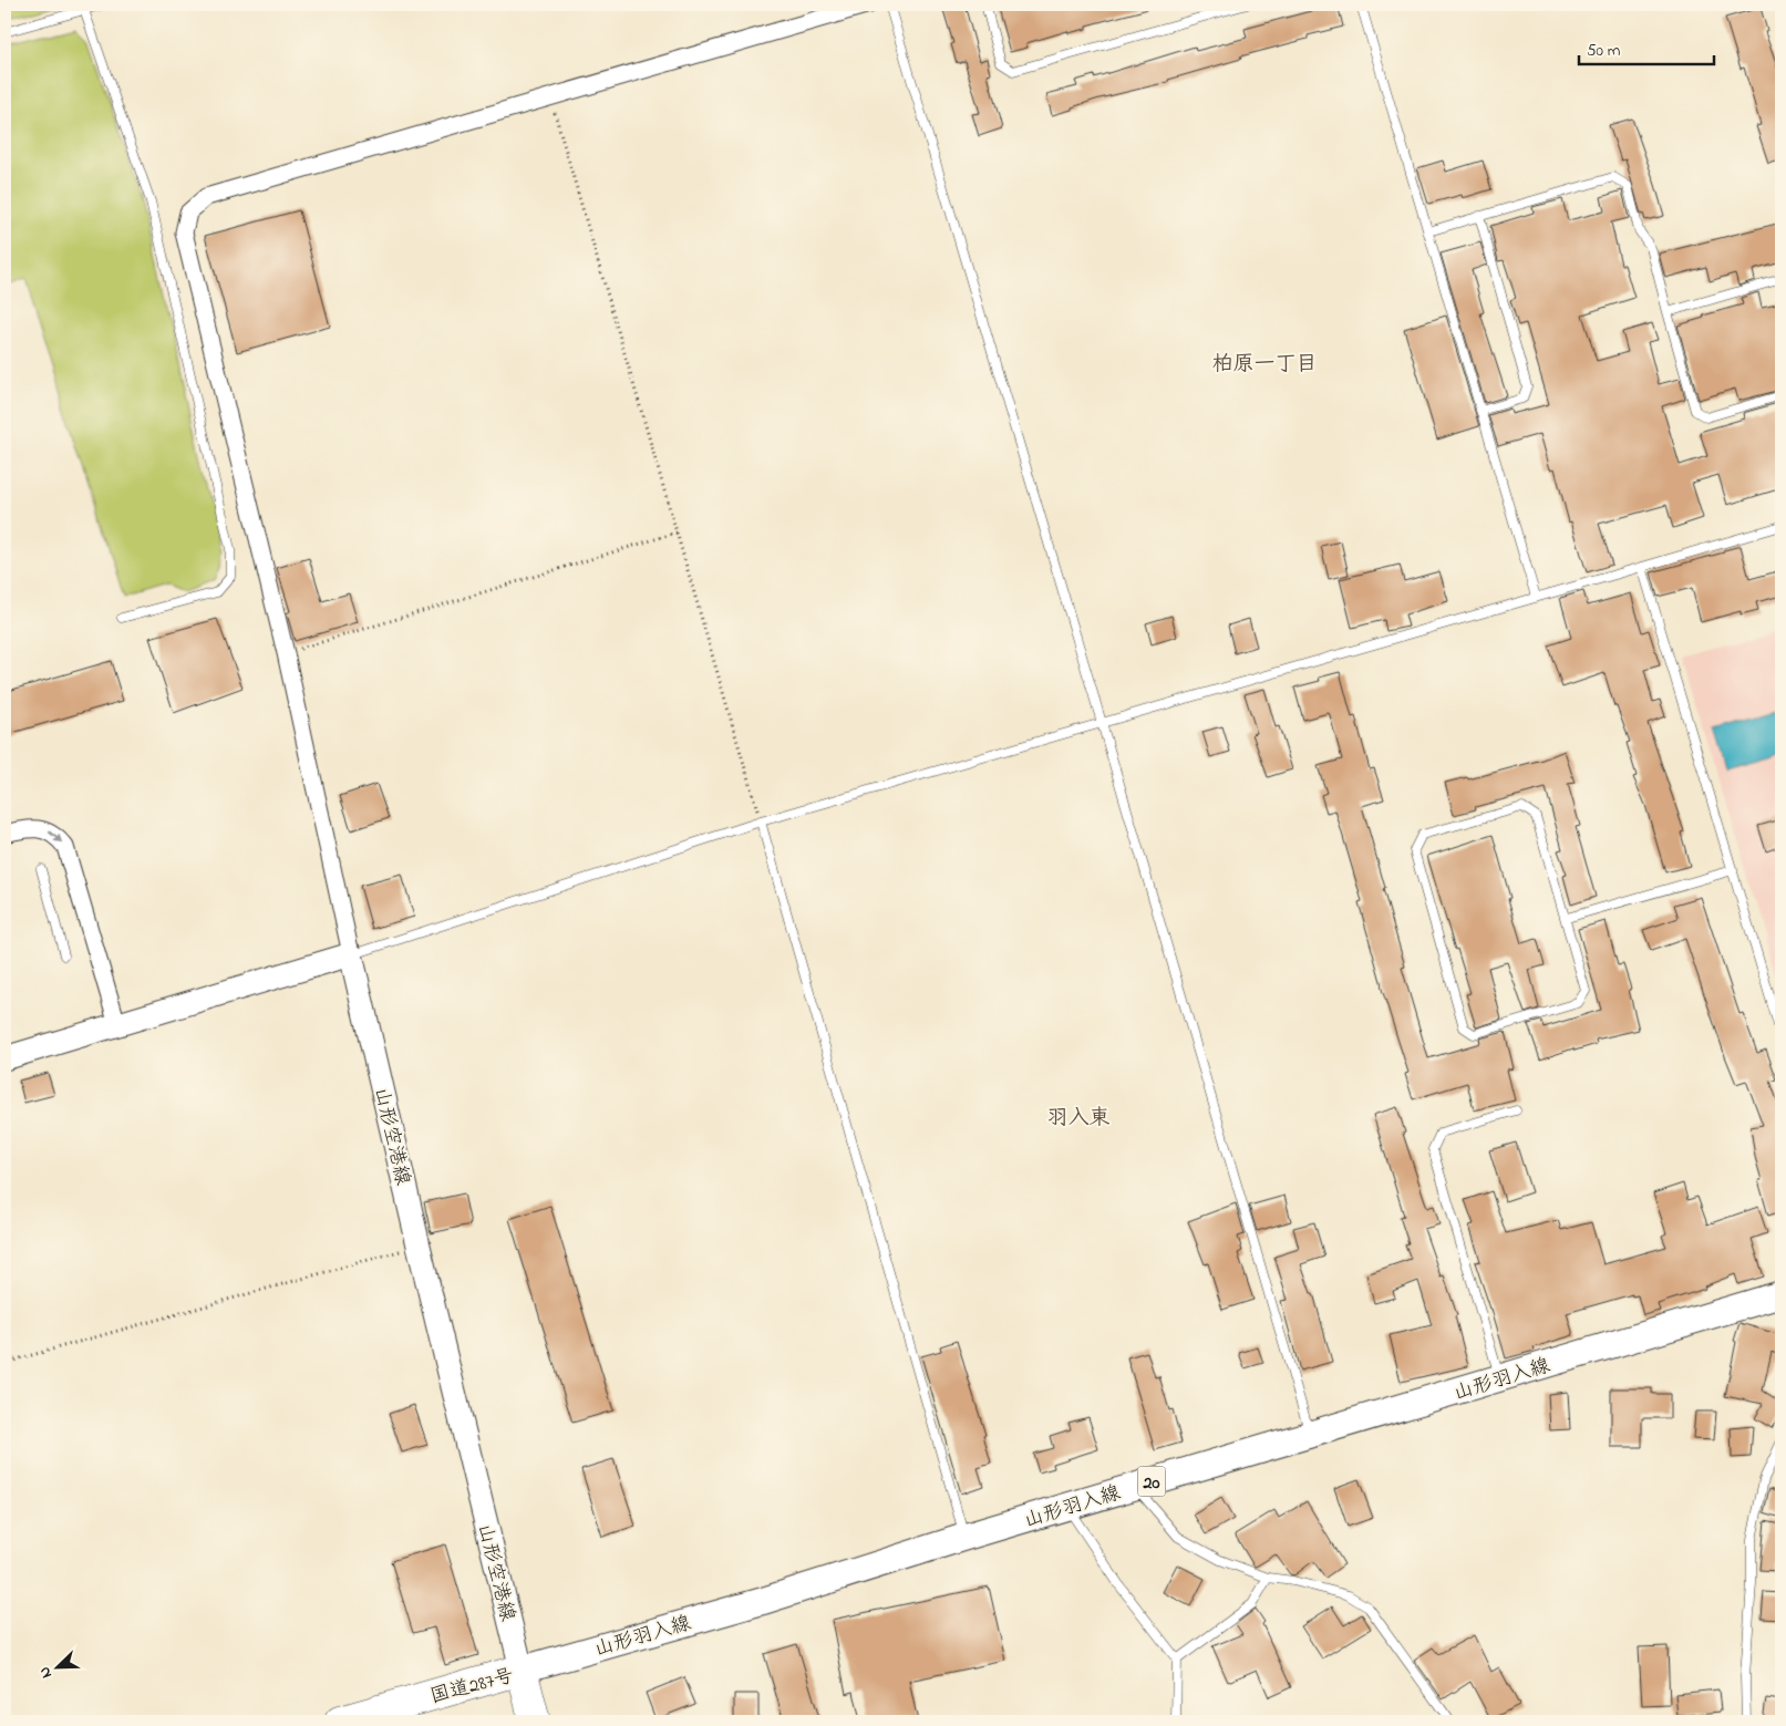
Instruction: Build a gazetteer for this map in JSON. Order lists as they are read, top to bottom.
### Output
{
  "streets": {
    "highway": ["国道287号"],
    "main road": ["山形空港線", "山形羽入線", "20"]
  },
  "crossings": [
    ["山形空港線", "山形羽入線"],
    ["山形空港線", "国道287号"],
    ["山形羽入線", "国道287号"]
  ],
  "districts": ["柏原一丁目", "羽入東"],
  "scale_bar": "50 m",
  "north": "bottom left"
}
